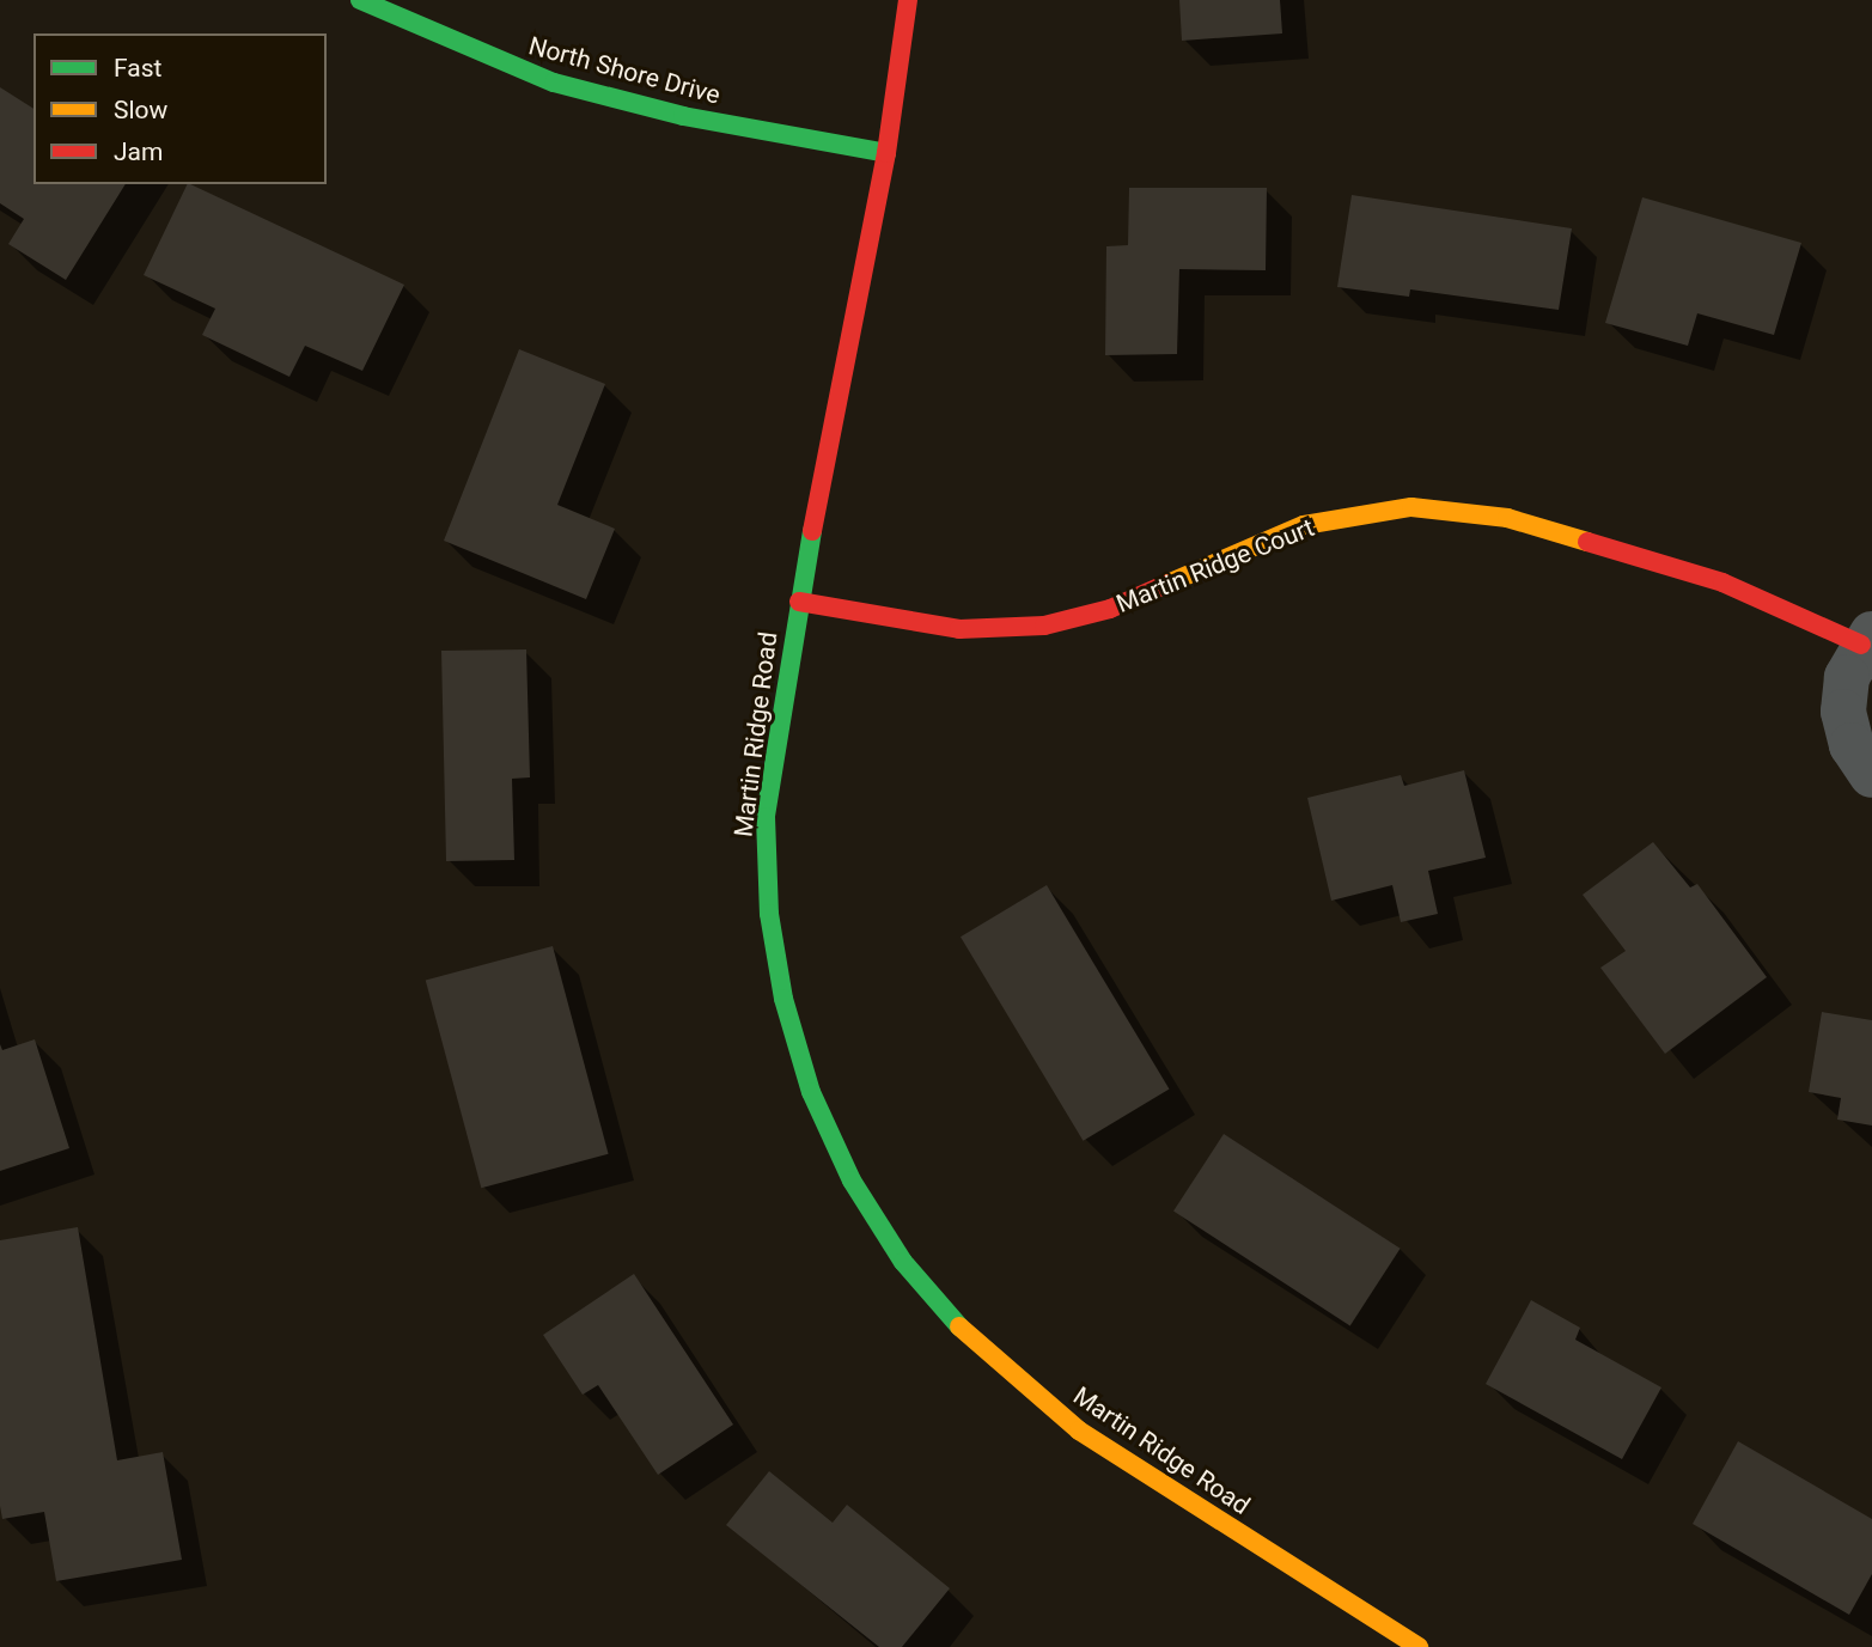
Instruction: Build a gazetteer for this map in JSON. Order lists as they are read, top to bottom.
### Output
{
  "streets": {
    "street": ["North Shore Drive", "Martin Ridge Court", "Martin Ridge Road"]
  },
  "crossings": [
    ["North Shore Drive", "Martin Ridge Road"],
    ["Martin Ridge Court", "Martin Ridge Road"]
  ],
  "legend": ["Fast", "Slow", "Jam"]
}
